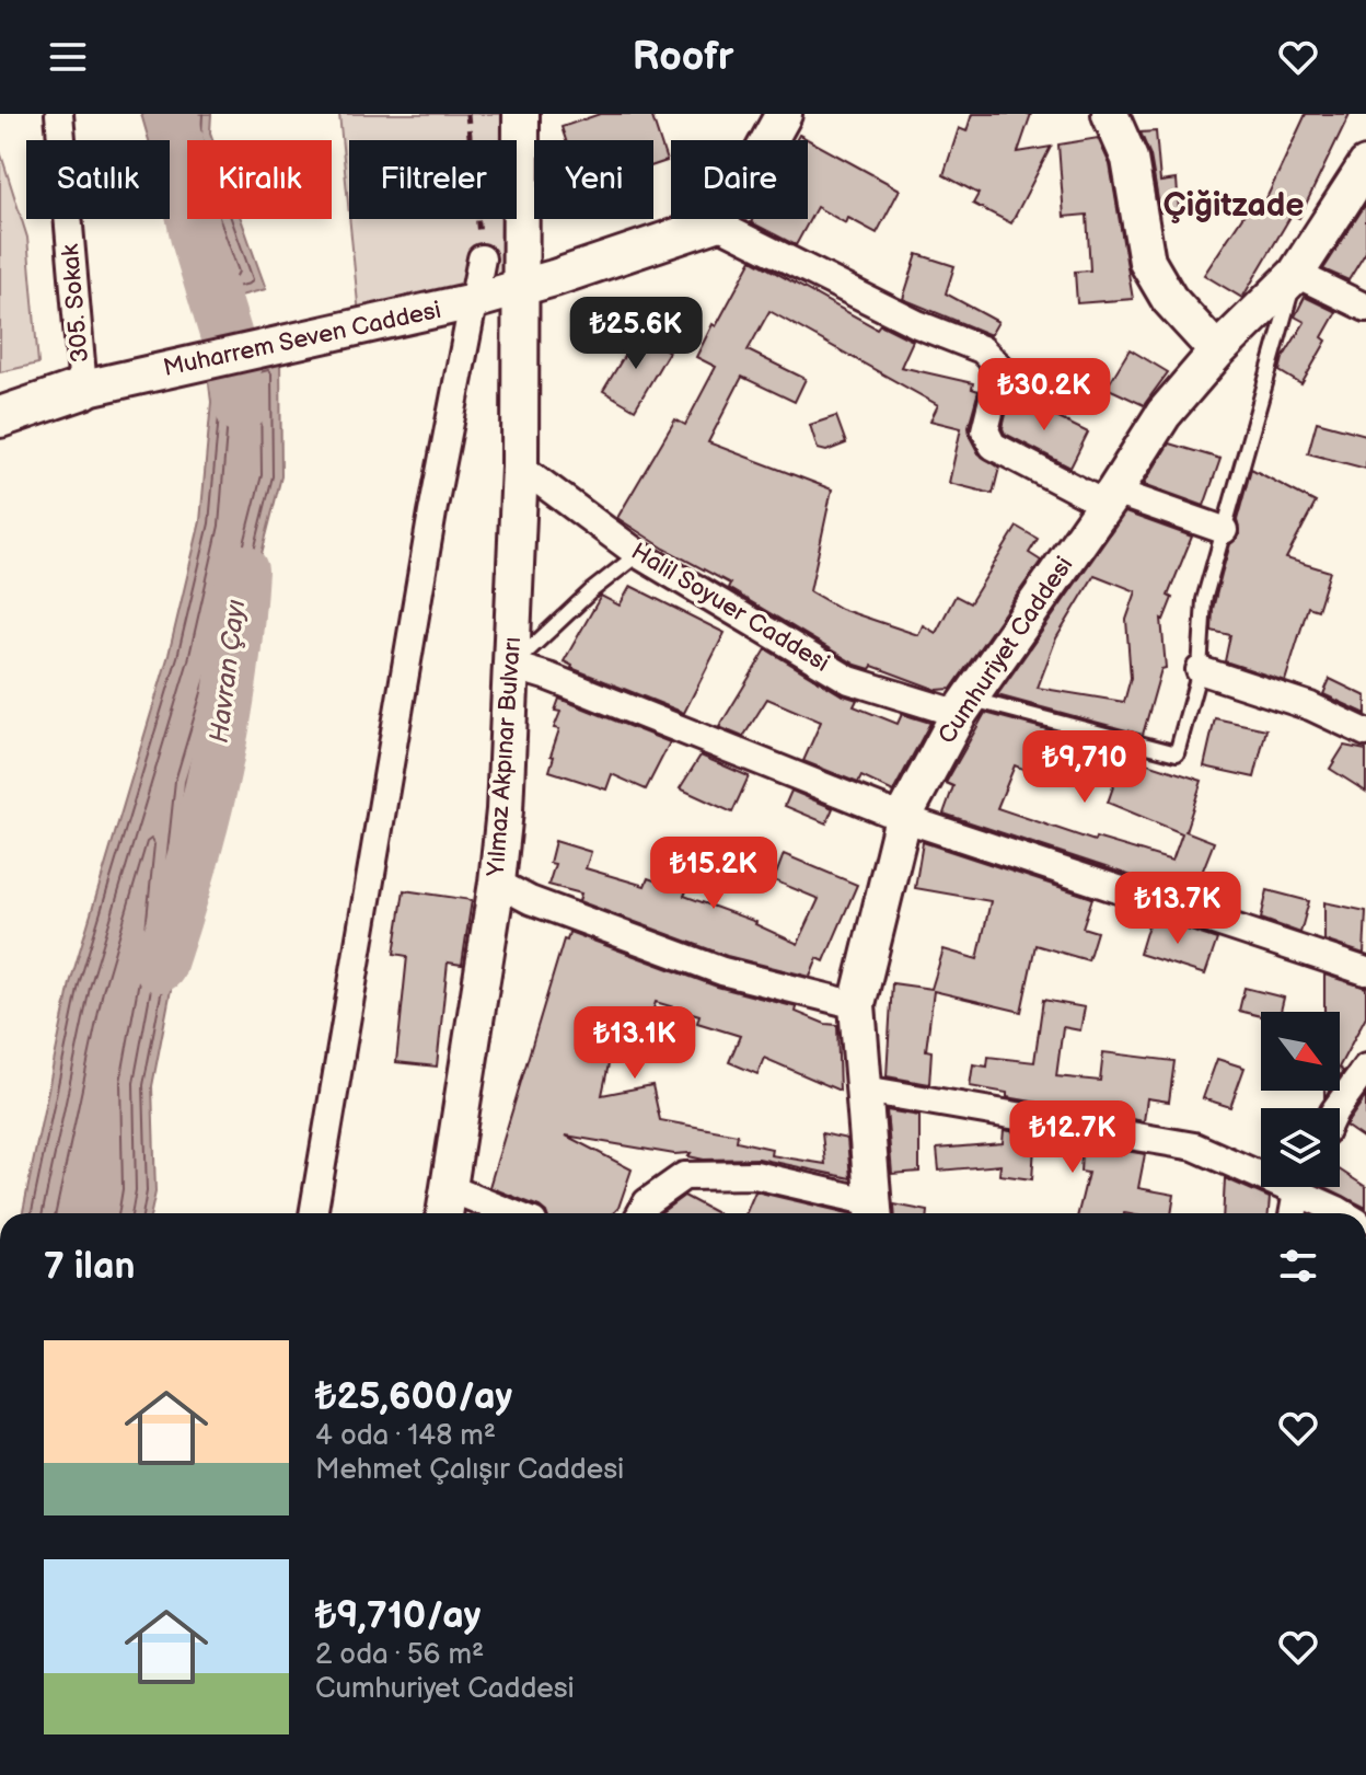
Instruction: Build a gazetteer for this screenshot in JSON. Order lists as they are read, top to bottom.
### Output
{
  "streets": {
    "main road": ["Muharrem Seven Caddesi", "Cumhuriyet Caddesi", "Yılmaz Akpınar Bulvarı"],
    "street": ["305. Sokak", "Halil Soyuer Caddesi"]
  },
  "crossings": [
    ["305. Sokak", "Muharrem Seven Caddesi"],
    ["Muharrem Seven Caddesi", "Yılmaz Akpınar Bulvarı"],
    ["Halil Soyuer Caddesi", "Cumhuriyet Caddesi"],
    ["Halil Soyuer Caddesi", "Yılmaz Akpınar Bulvarı"]
  ],
  "districts": ["Çiğitzade"],
  "water": ["Havran Çayı"],
  "north": "bottom right",
  "page": {
    "header": "Roofr",
    "chip": [
      "Satılık",
      "Kiralık",
      "Filtreler",
      "Yeni",
      "Daire"
    ],
    "price": [
      "₺25.6K",
      "₺30.2K",
      "₺9,710",
      "₺15.2K",
      "₺13.7K",
      "₺13.1K",
      "₺12.7K"
    ],
    "heading": "7 ilan",
    "list": [
      {
        "name": "₺25,600/ay",
        "note": "4 oda · 148 m² · Mehmet Çalışır Caddesi"
      },
      {
        "name": "₺9,710/ay",
        "note": "2 oda · 56 m² · Cumhuriyet Caddesi"
      }
    ]
  }
}
